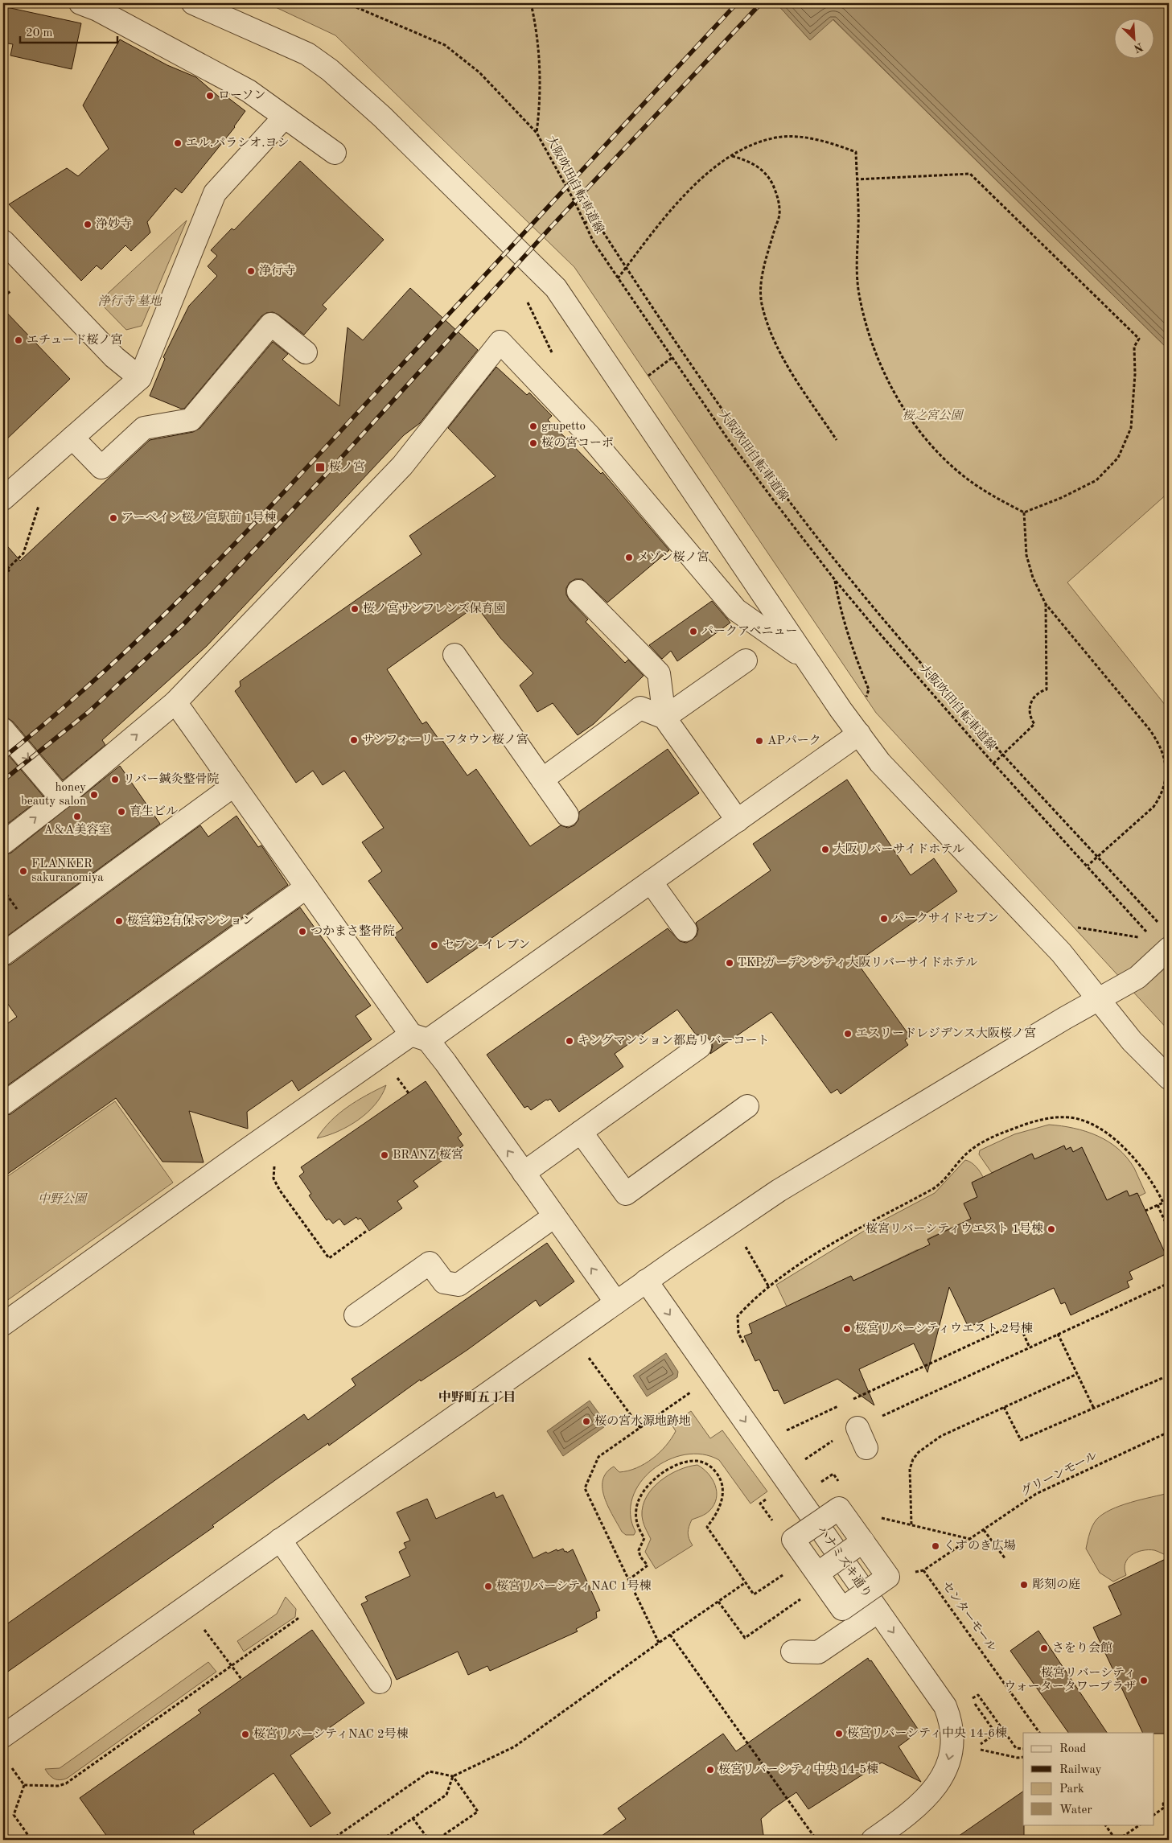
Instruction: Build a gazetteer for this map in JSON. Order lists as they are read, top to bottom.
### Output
{
  "streets": {
    "street": ["ハナミズキ通り"],
    "path": ["大阪吹田自転車道線", "グリーンモール", "センターモール"]
  },
  "crossings": [
    ["グリーンモール", "センターモール"]
  ],
  "one_way": ["ハナミズキ通り"],
  "districts": ["中野町五丁目"],
  "parks": ["浄行寺 墓地", "桜之宮公園", "中野公園"],
  "places": {
    "other": [
      "ローソン",
      "エル.パラシオ.ヨシ",
      "浄妙寺",
      "浄行寺",
      "エチュード桜ノ宮",
      "grupetto",
      "桜の宮コーポ",
      "アーベイン桜ノ宮駅前 1号棟",
      "メゾン桜ノ宮",
      "桜ノ宮サンフレンズ保育園",
      "パークアベニュー",
      "サンフォーリーフタウン桜ノ宮",
      "APパーク",
      "リバー鍼灸整骨院",
      "honey beauty salon",
      "育生ビル",
      "A＆A美容室",
      "大阪リバーサイドホテル",
      "FLANKER sakuranomiya",
      "パークサイドセブン",
      "桜宮第2有保マンション",
      "つかまさ整骨院",
      "セブン-イレブン",
      "TKPガーデンシティ大阪リバーサイドホテル",
      "エスリードレジデンス大阪桜ノ宮",
      "キングマンション都島リバーコート",
      "BRANZ 桜宮",
      "桜宮リバーシティウエスト 1号棟",
      "桜宮リバーシティウエスト 2号棟",
      "桜の宮水源地跡地",
      "くすのき広場",
      "彫刻の庭",
      "桜宮リバーシティNAC 1号棟",
      "さをり会館",
      "桜宮リバーシティ ウォータータワープラザ",
      "桜宮リバーシティ中央 14-6棟",
      "桜宮リバーシティNAC 2号棟",
      "桜宮リバーシティ中央 14-5棟"
    ],
    "transit": ["桜ノ宮"]
  },
  "legend": [
    "Road",
    "Railway",
    "Park",
    "Water"
  ],
  "scale_bar": "20 m",
  "north": "bottom right"
}
